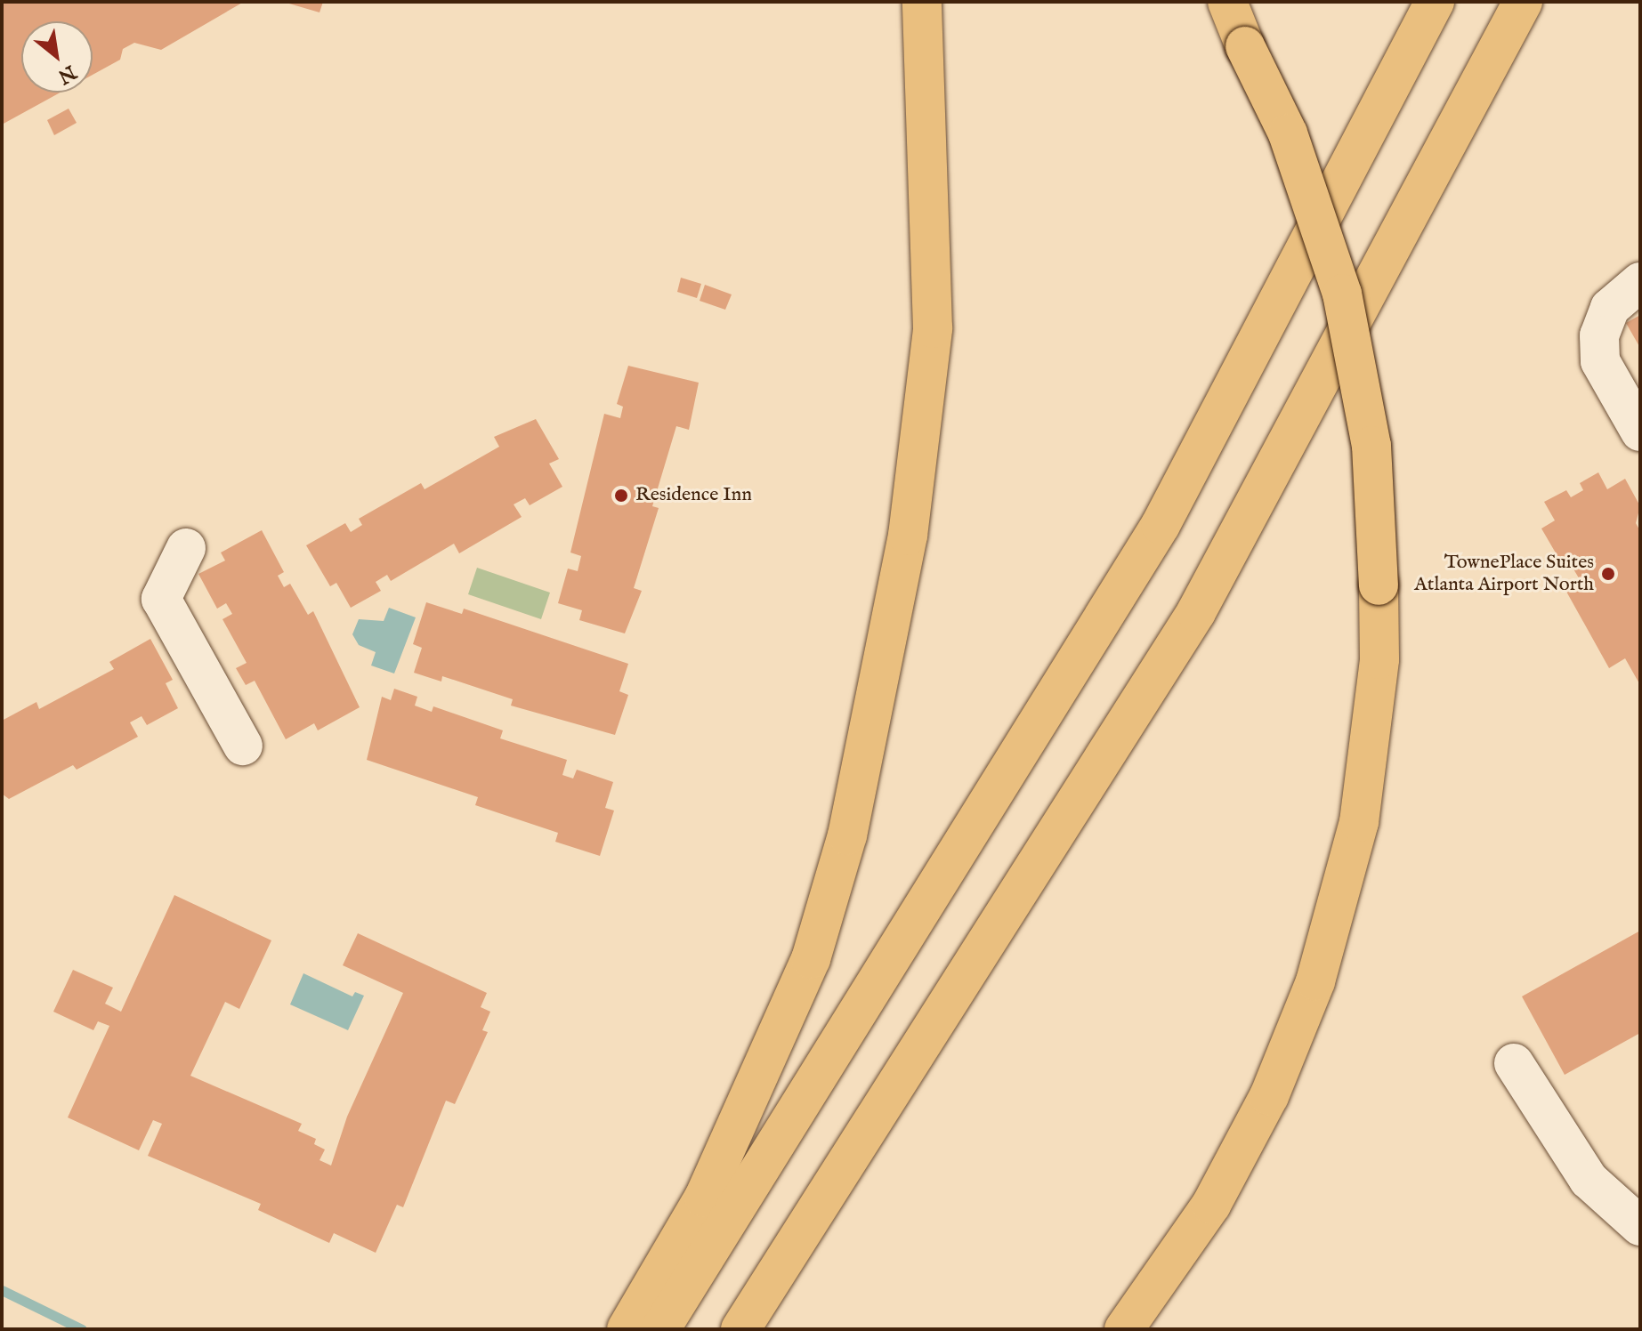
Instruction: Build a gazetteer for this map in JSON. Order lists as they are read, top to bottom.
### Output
{
  "places": ["Residence Inn", "TownePlace Suites Atlanta Airport North"],
  "north": "bottom right"
}
